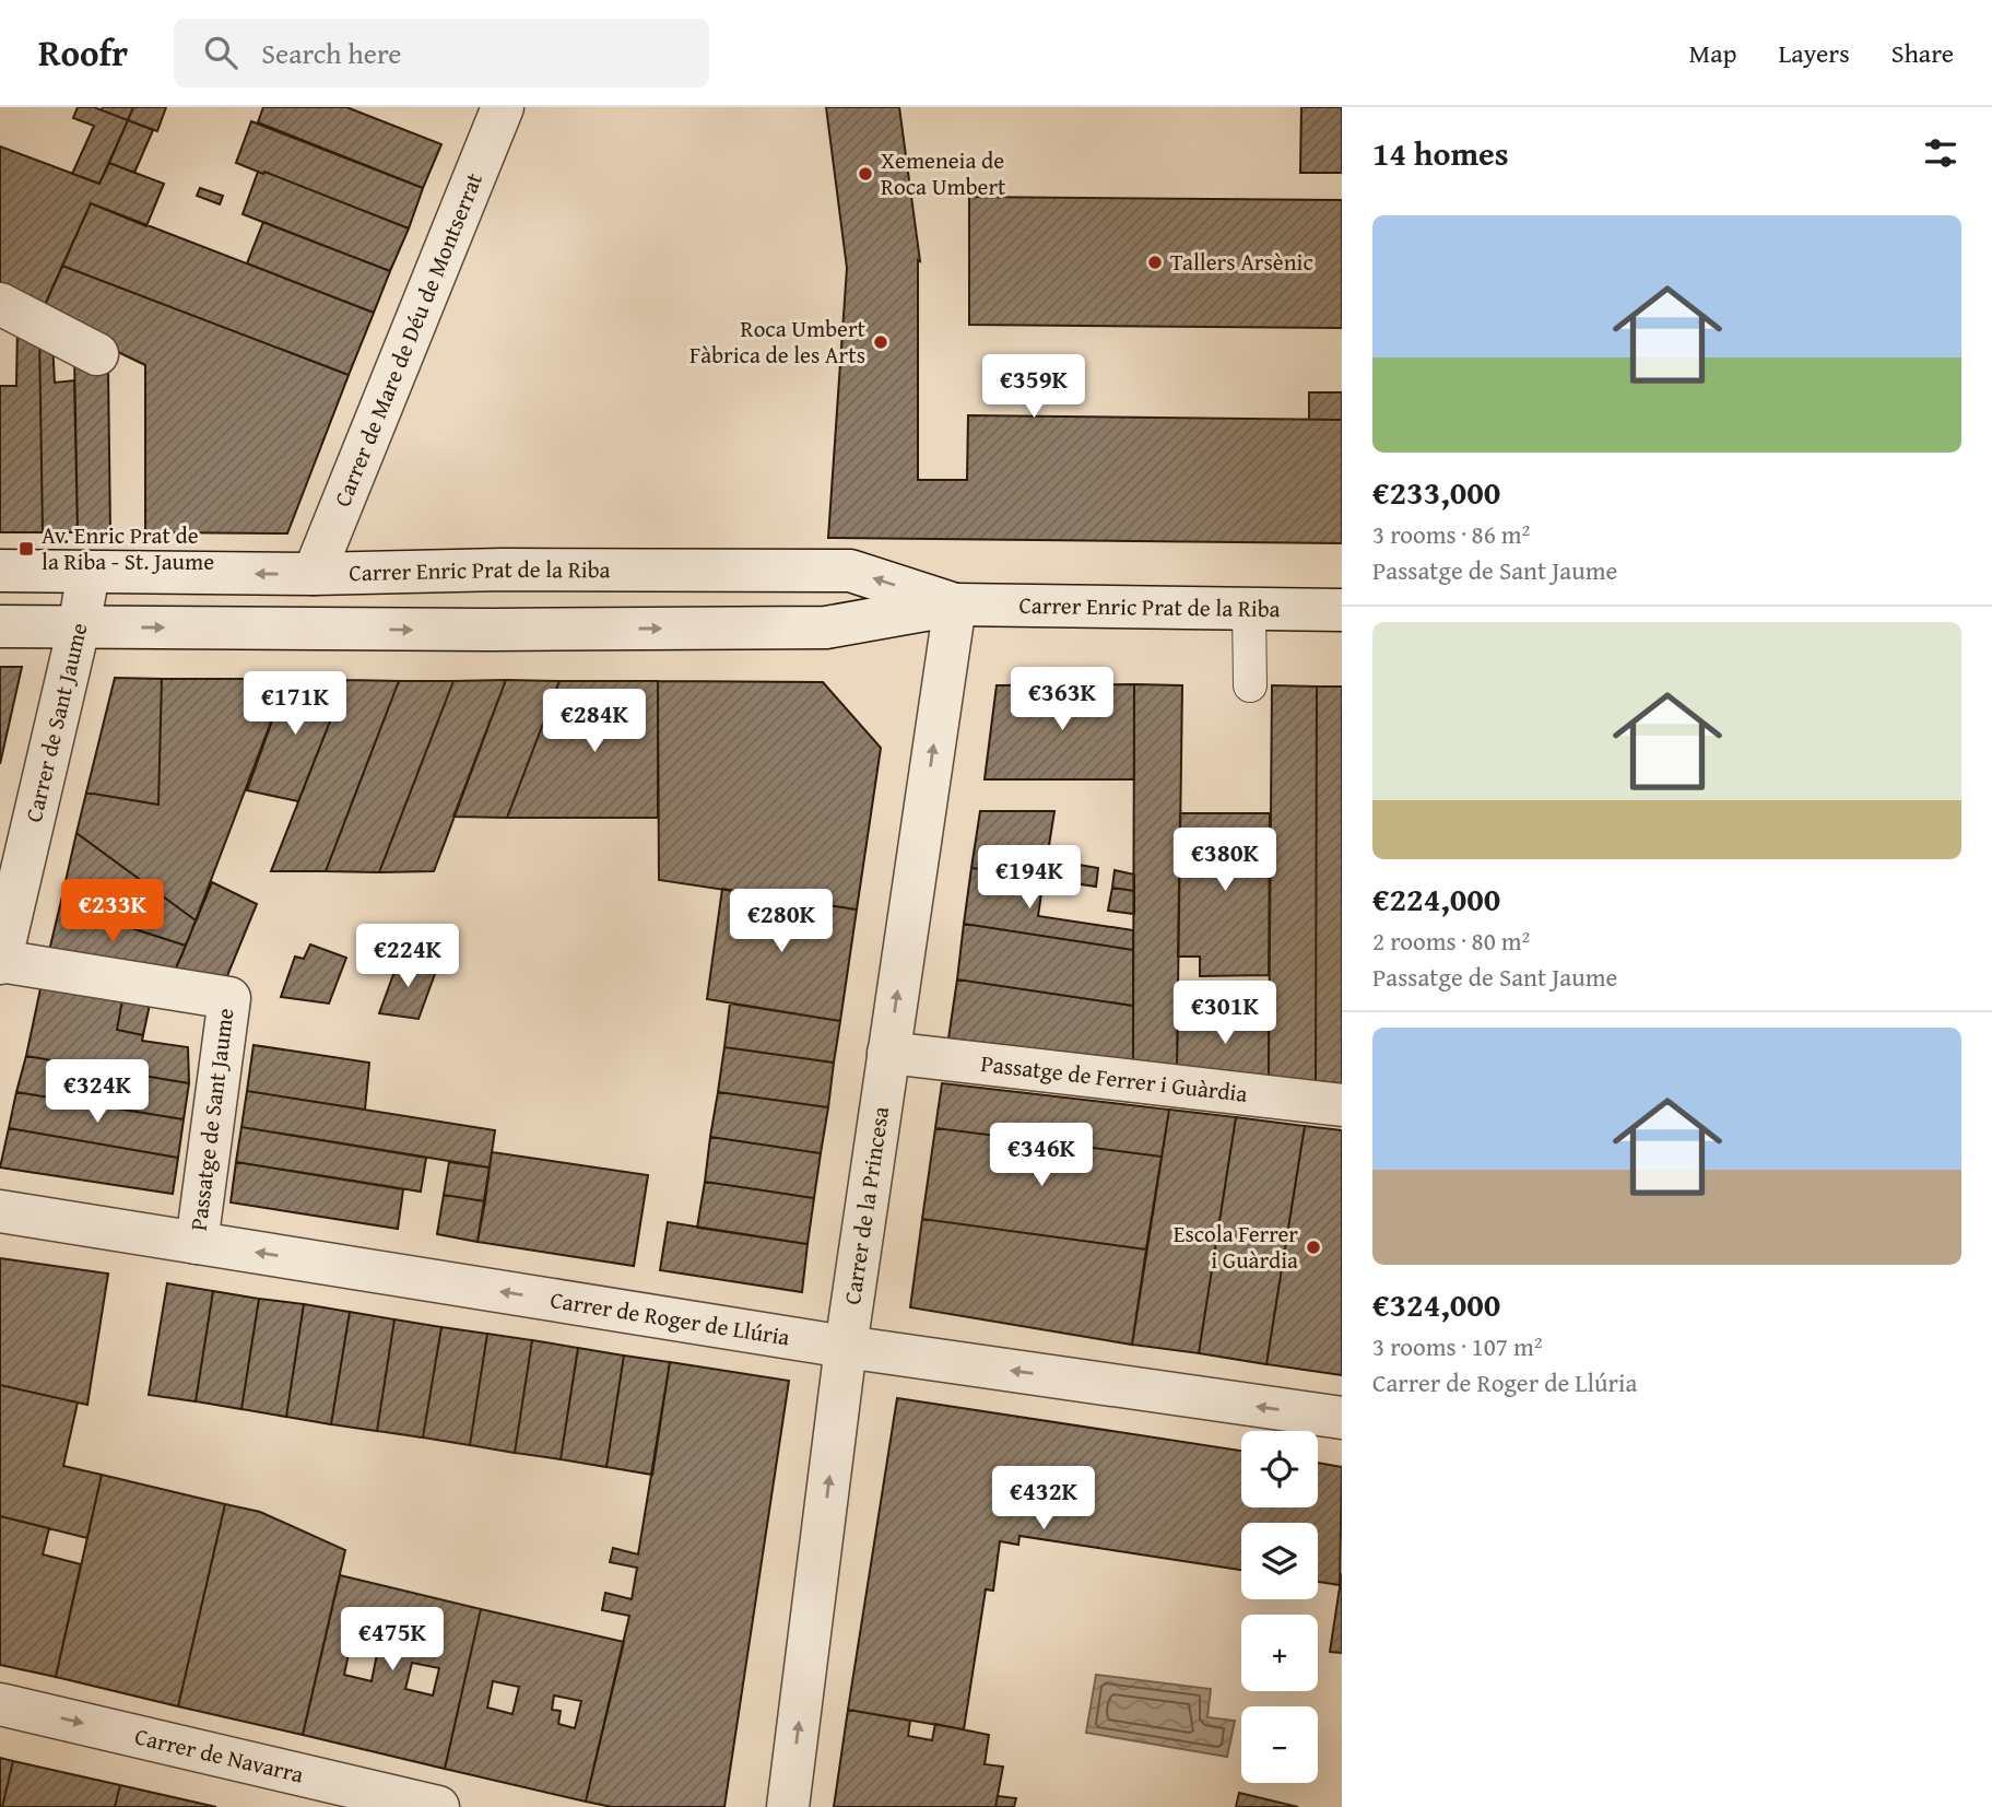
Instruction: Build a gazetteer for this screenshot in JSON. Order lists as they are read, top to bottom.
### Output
{
  "streets": {
    "street": [
      "Carrer de Mare de Déu de Montserrat",
      "Carrer Enric Prat de la Riba",
      "Carrer de Sant Jaume",
      "Passatge de Ferrer i Guàrdia",
      "Passatge de Sant Jaume",
      "Carrer de la Princesa",
      "Carrer de Roger de Llúria",
      "Carrer de Navarra"
    ]
  },
  "crossings": [
    ["Carrer de Mare de Déu de Montserrat", "Carrer Enric Prat de la Riba"],
    ["Carrer Enric Prat de la Riba", "Carrer de Sant Jaume"],
    ["Carrer Enric Prat de la Riba", "Carrer de la Princesa"],
    ["Carrer de Sant Jaume", "Passatge de Sant Jaume"],
    ["Passatge de Ferrer i Guàrdia", "Carrer de la Princesa"],
    ["Passatge de Sant Jaume", "Carrer de Roger de Llúria"],
    ["Carrer de la Princesa", "Carrer de Roger de Llúria"]
  ],
  "one_way": ["Carrer de la Princesa", "Carrer de Roger de Llúria", "Carrer de Navarra"],
  "places": {
    "other": [
      "Xemeneia de Roca Umbert",
      "Tallers Arsènic",
      "Roca Umbert Fàbrica de les Arts",
      "Escola Ferrer i Guàrdia"
    ],
    "transit": ["Av. Enric Prat de la Riba - St. Jaume"]
  },
  "page": {
    "header": "Roofr",
    "search": "Search here",
    "nav": ["Map", "Layers", "Share"],
    "heading": "14 homes",
    "list": [
      {
        "name": "€233,000",
        "note": "3 rooms · 86 m² · Passatge de Sant Jaume"
      },
      {
        "name": "€224,000",
        "note": "2 rooms · 80 m² · Passatge de Sant Jaume"
      },
      {
        "name": "€324,000",
        "note": "3 rooms · 107 m² · Carrer de Roger de Llúria"
      }
    ],
    "price": [
      "€359K",
      "€363K",
      "€171K",
      "€284K",
      "€380K",
      "€194K",
      "€233K",
      "€280K",
      "€224K",
      "€301K",
      "€324K",
      "€346K",
      "€432K",
      "€475K"
    ],
    "map_buttons": ["+", "−"]
  }
}
